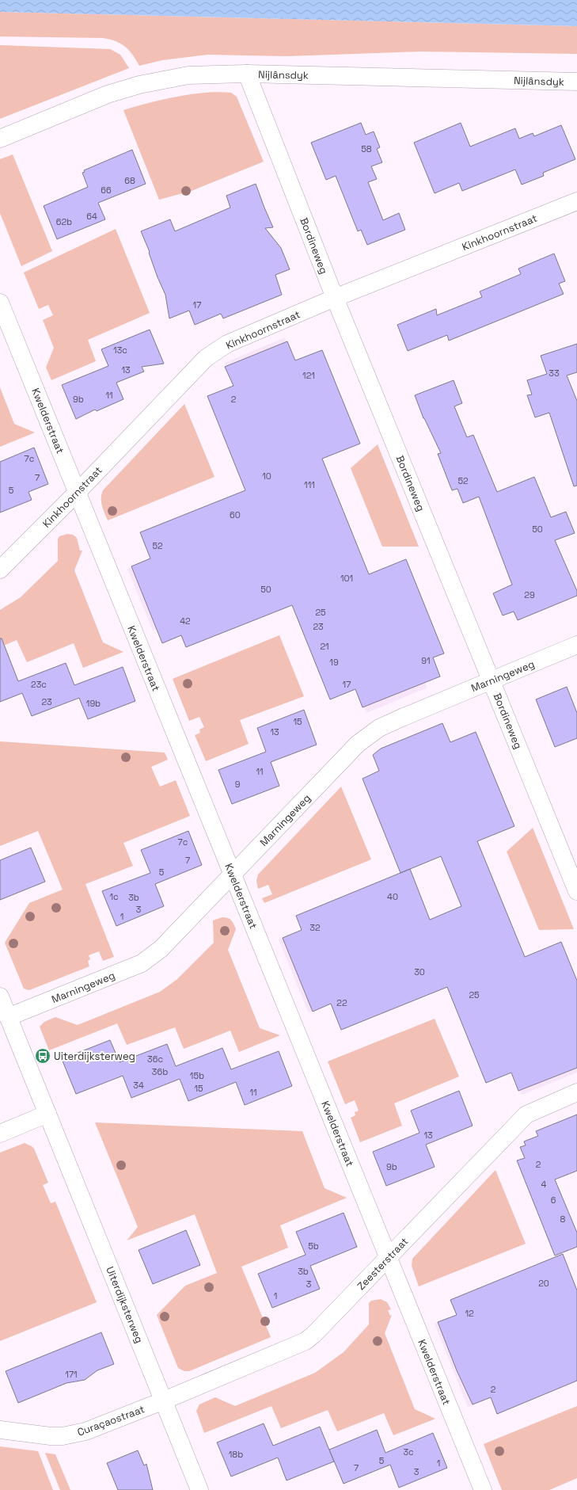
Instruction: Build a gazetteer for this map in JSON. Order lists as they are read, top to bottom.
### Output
{
  "streets": {
    "street": [
      "Nijlânsdyk",
      "Kinkhoornstraat",
      "Bordineweg",
      "Kwelderstraat",
      "Marningeweg",
      "Zeesterstraat",
      "Uiterdijksterweg",
      "Curaçaostraat"
    ]
  },
  "crossings": [
    ["Nijlânsdyk", "Bordineweg"],
    ["Kinkhoornstraat", "Bordineweg"],
    ["Kinkhoornstraat", "Kwelderstraat"],
    ["Bordineweg", "Marningeweg"],
    ["Kwelderstraat", "Marningeweg"],
    ["Kwelderstraat", "Zeesterstraat"],
    ["Marningeweg", "Uiterdijksterweg"],
    ["Zeesterstraat", "Uiterdijksterweg"],
    ["Zeesterstraat", "Curaçaostraat"],
    ["Uiterdijksterweg", "Curaçaostraat"]
  ],
  "places": {
    "bus stop": ["Uiterdijksterweg"]
  },
  "house_numbers": [
    "58",
    "68",
    "66",
    "64",
    "62b",
    "17",
    "13c",
    "13",
    "33",
    "121",
    "11",
    "9b",
    "2",
    "7c",
    "10",
    "7",
    "52",
    "111",
    "5",
    "60",
    "50",
    "52",
    "101",
    "50",
    "29",
    "25",
    "42",
    "23",
    "21",
    "91",
    "19",
    "23c",
    "17",
    "23",
    "19b",
    "15",
    "13",
    "11",
    "9",
    "7c",
    "7",
    "5",
    "1c",
    "40",
    "3b",
    "3",
    "1",
    "32",
    "30",
    "25",
    "22",
    "36c",
    "36b",
    "15b",
    "34",
    "15",
    "11",
    "13",
    "2",
    "9b",
    "4",
    "6",
    "8",
    "5b",
    "3b",
    "20",
    "3",
    "1",
    "12",
    "171",
    "2",
    "3c",
    "18b",
    "5",
    "1",
    "7",
    "3"
  ]
}
